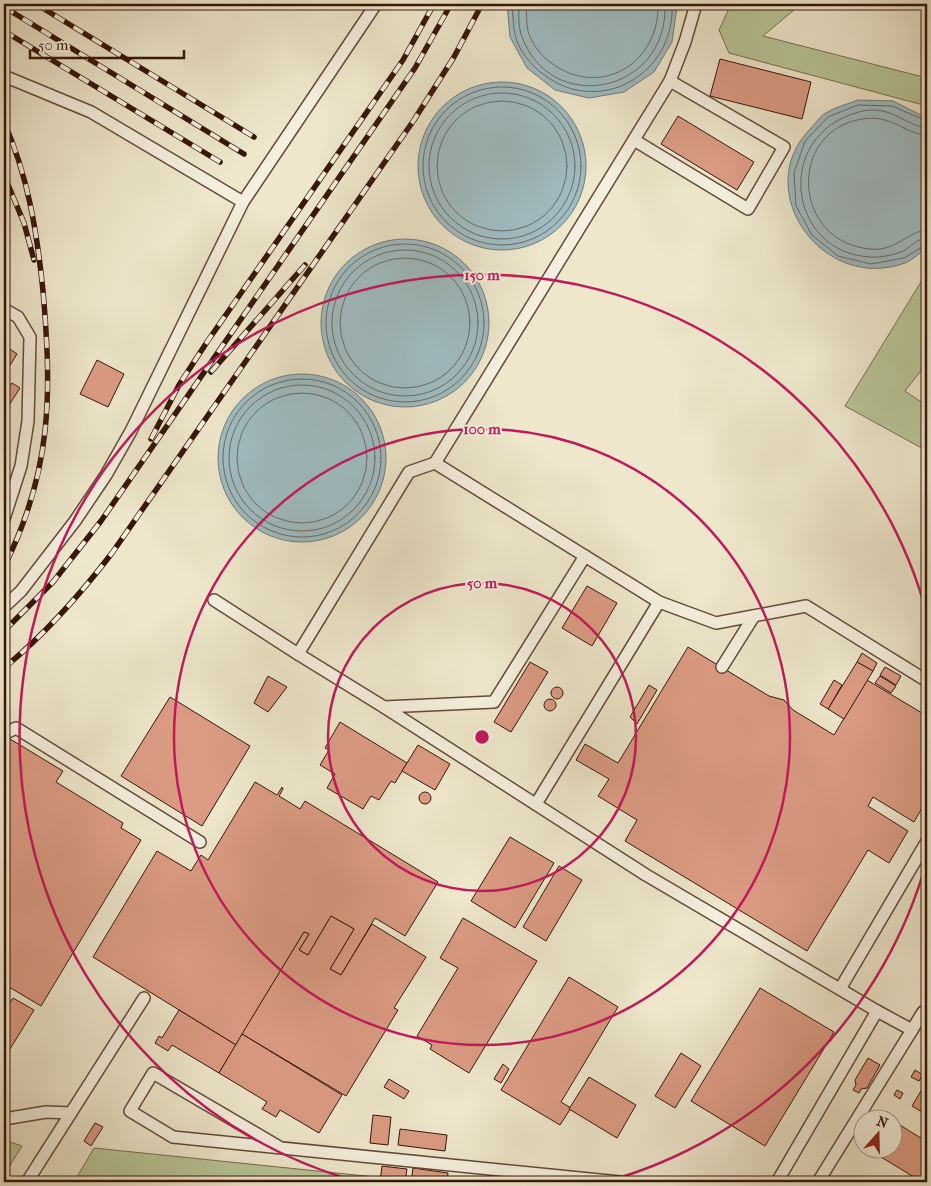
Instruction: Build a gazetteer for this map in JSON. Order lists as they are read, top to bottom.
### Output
{
  "scale_bar": "50 m",
  "north": "top",
  "rings": ["150 m", "100 m", "50 m"]
}
